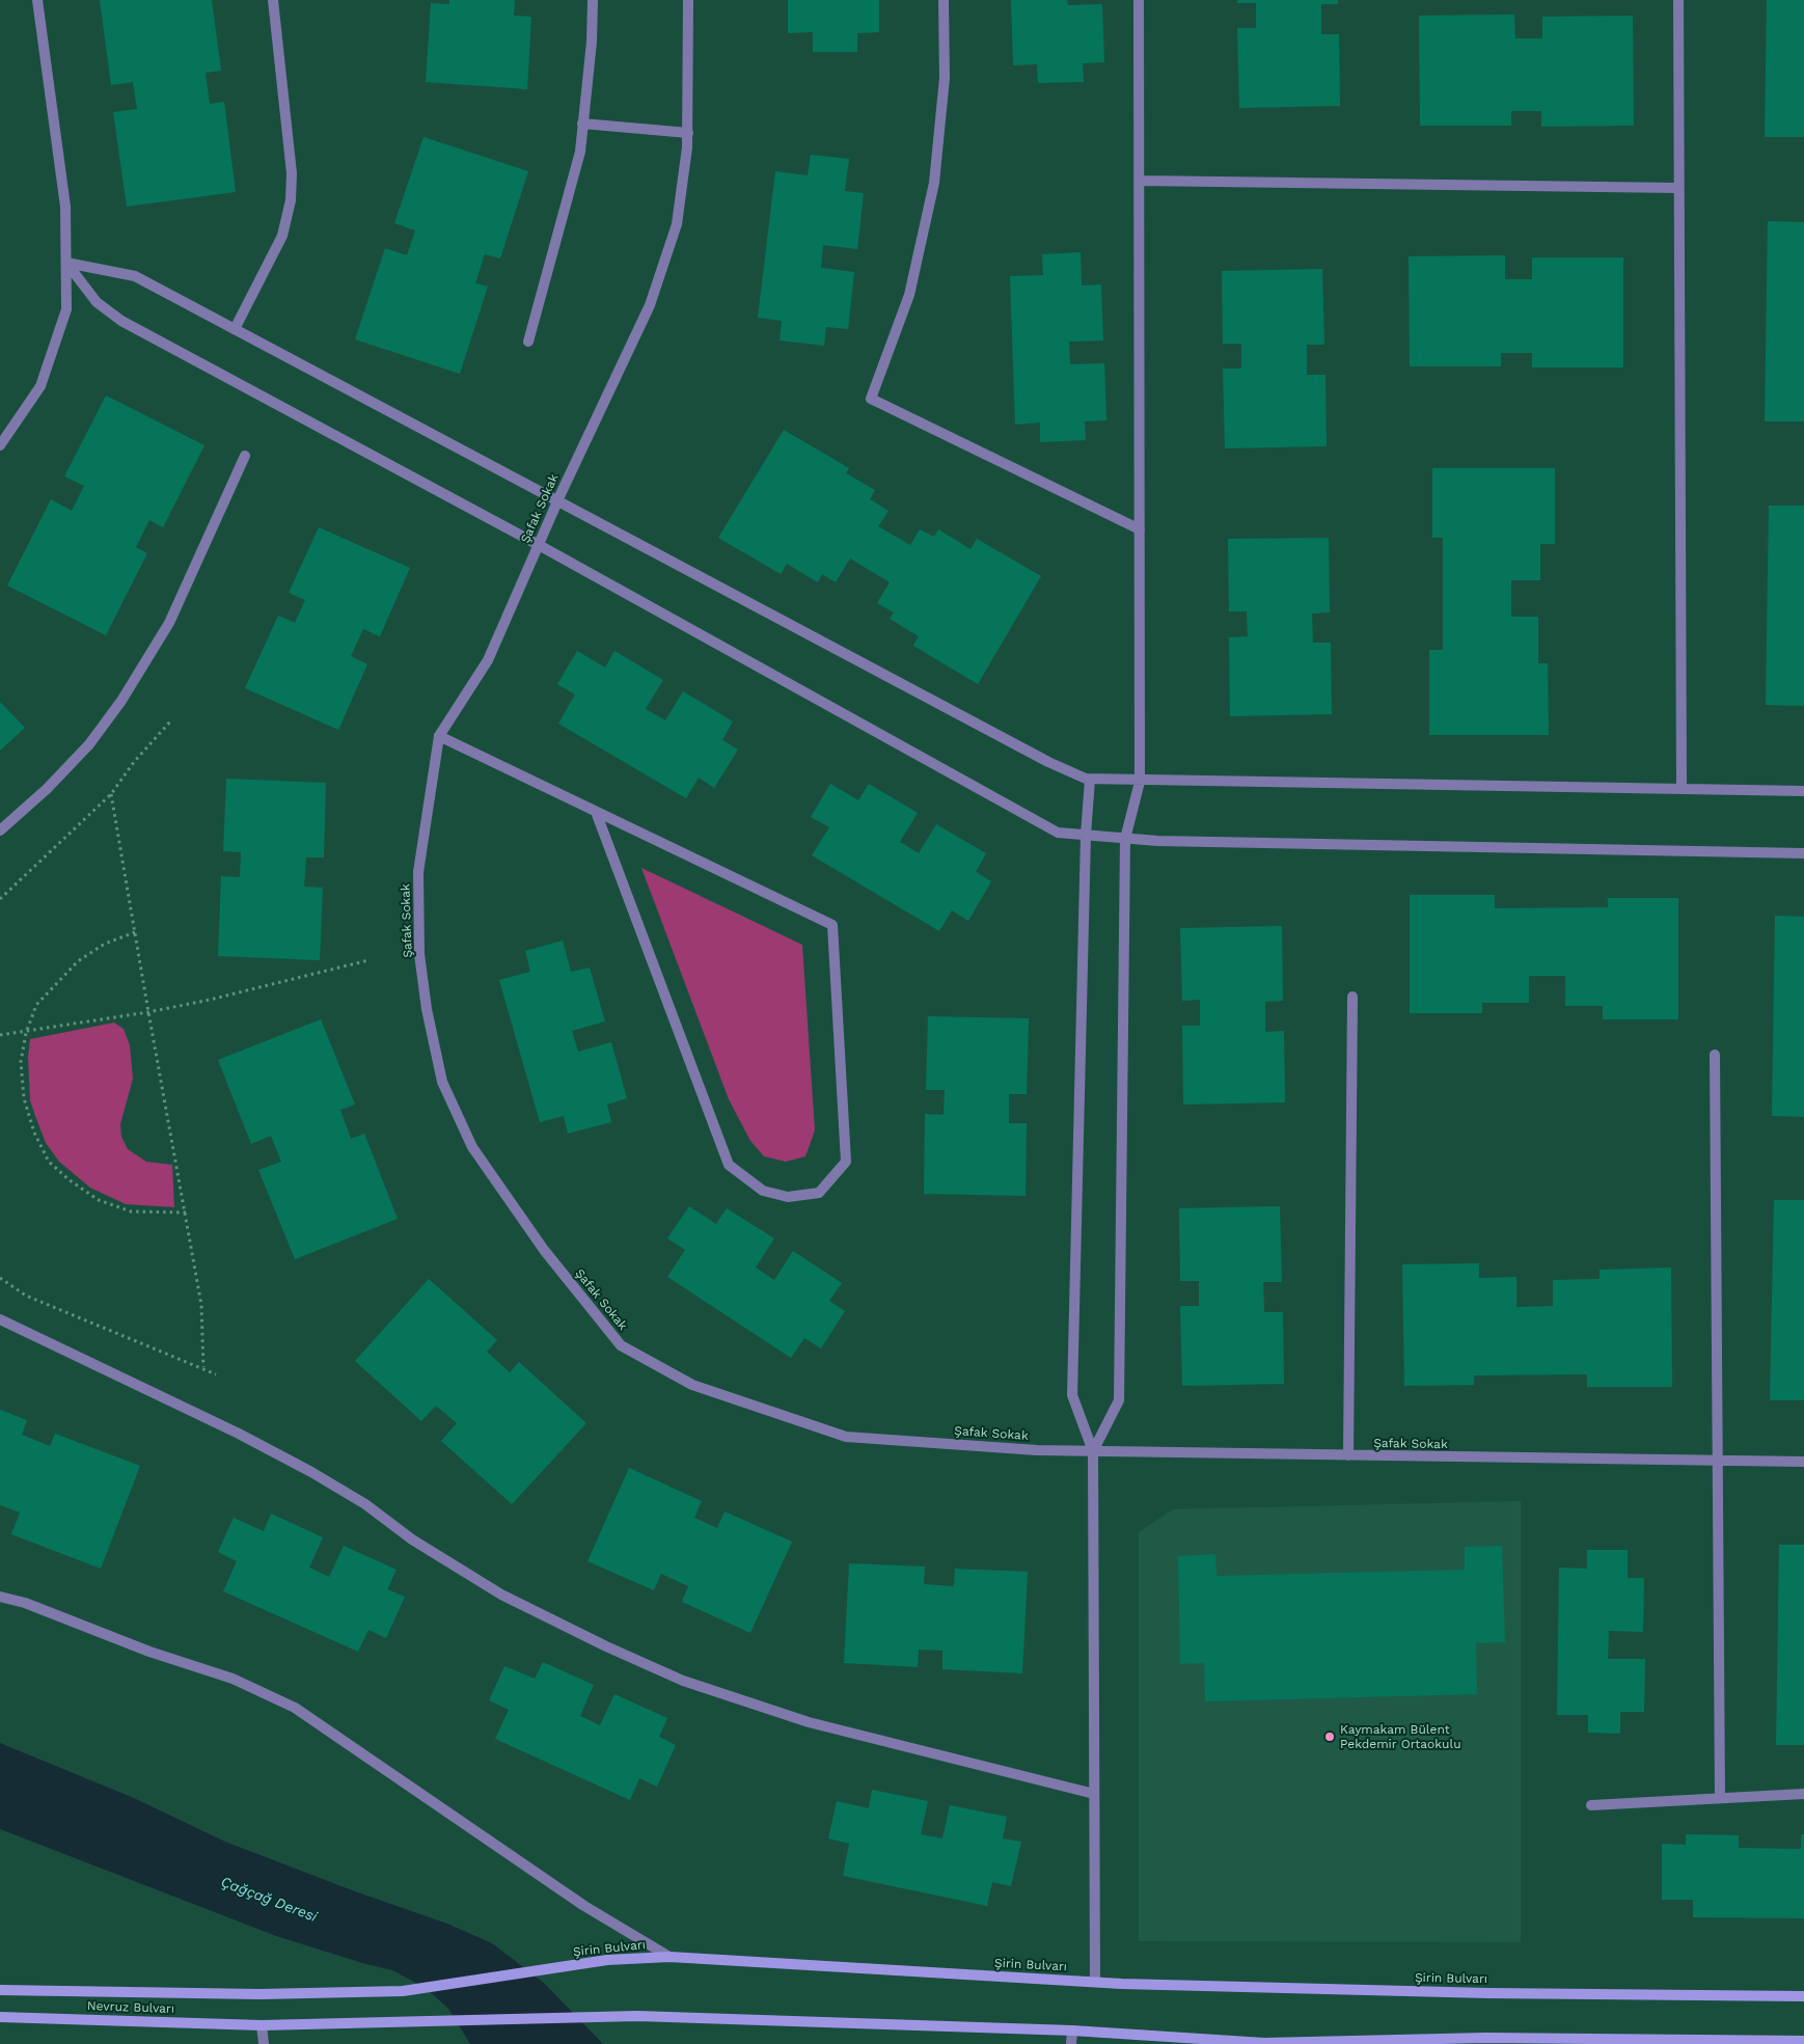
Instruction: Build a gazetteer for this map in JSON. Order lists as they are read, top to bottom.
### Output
{
  "streets": {
    "main road": ["Şirin Bulvarı", "Nevruz Bulvarı"],
    "street": ["Şafak Sokak"]
  },
  "crossings": [
    ["Şirin Bulvarı", "Nevruz Bulvarı"]
  ],
  "water": ["Çağçağ Deresi"],
  "places": ["Kaymakam Bülent Pekdemir Ortaokulu"]
}
